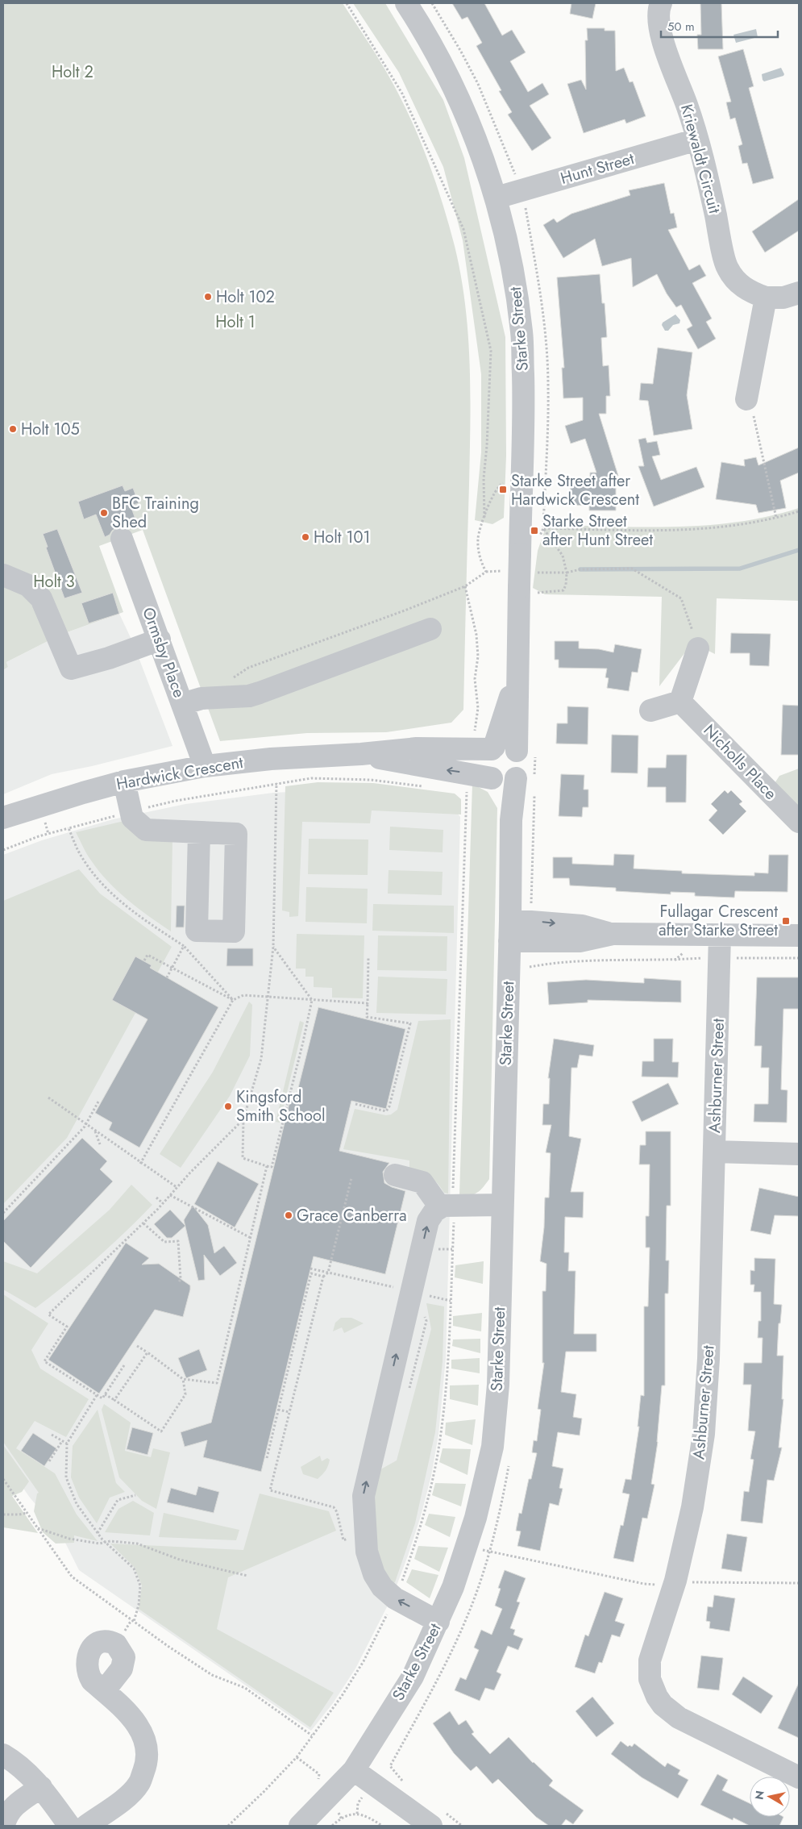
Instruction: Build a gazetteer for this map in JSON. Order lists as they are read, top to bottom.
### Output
{
  "streets": {
    "street": [
      "Kriewaldt Circuit",
      "Hunt Street",
      "Starke Street",
      "Ormsby Place",
      "Nicholls Place",
      "Hardwick Crescent",
      "Ashburner Street"
    ]
  },
  "crossings": [
    ["Kriewaldt Circuit", "Hunt Street"],
    ["Hunt Street", "Starke Street"],
    ["Starke Street", "Hardwick Crescent"],
    ["Ormsby Place", "Hardwick Crescent"]
  ],
  "parks": ["Holt 2", "Holt 1", "Holt 3"],
  "places": {
    "other": [
      "Holt 102",
      "Holt 105",
      "BFC Training Shed",
      "Holt 101",
      "Kingsford Smith School",
      "Grace Canberra"
    ],
    "transit": ["Starke Street after Hardwick Crescent", "Starke Street after Hunt Street", "Fullagar Crescent after Starke Street"]
  },
  "scale_bar": "50 m",
  "north": "left"
}
